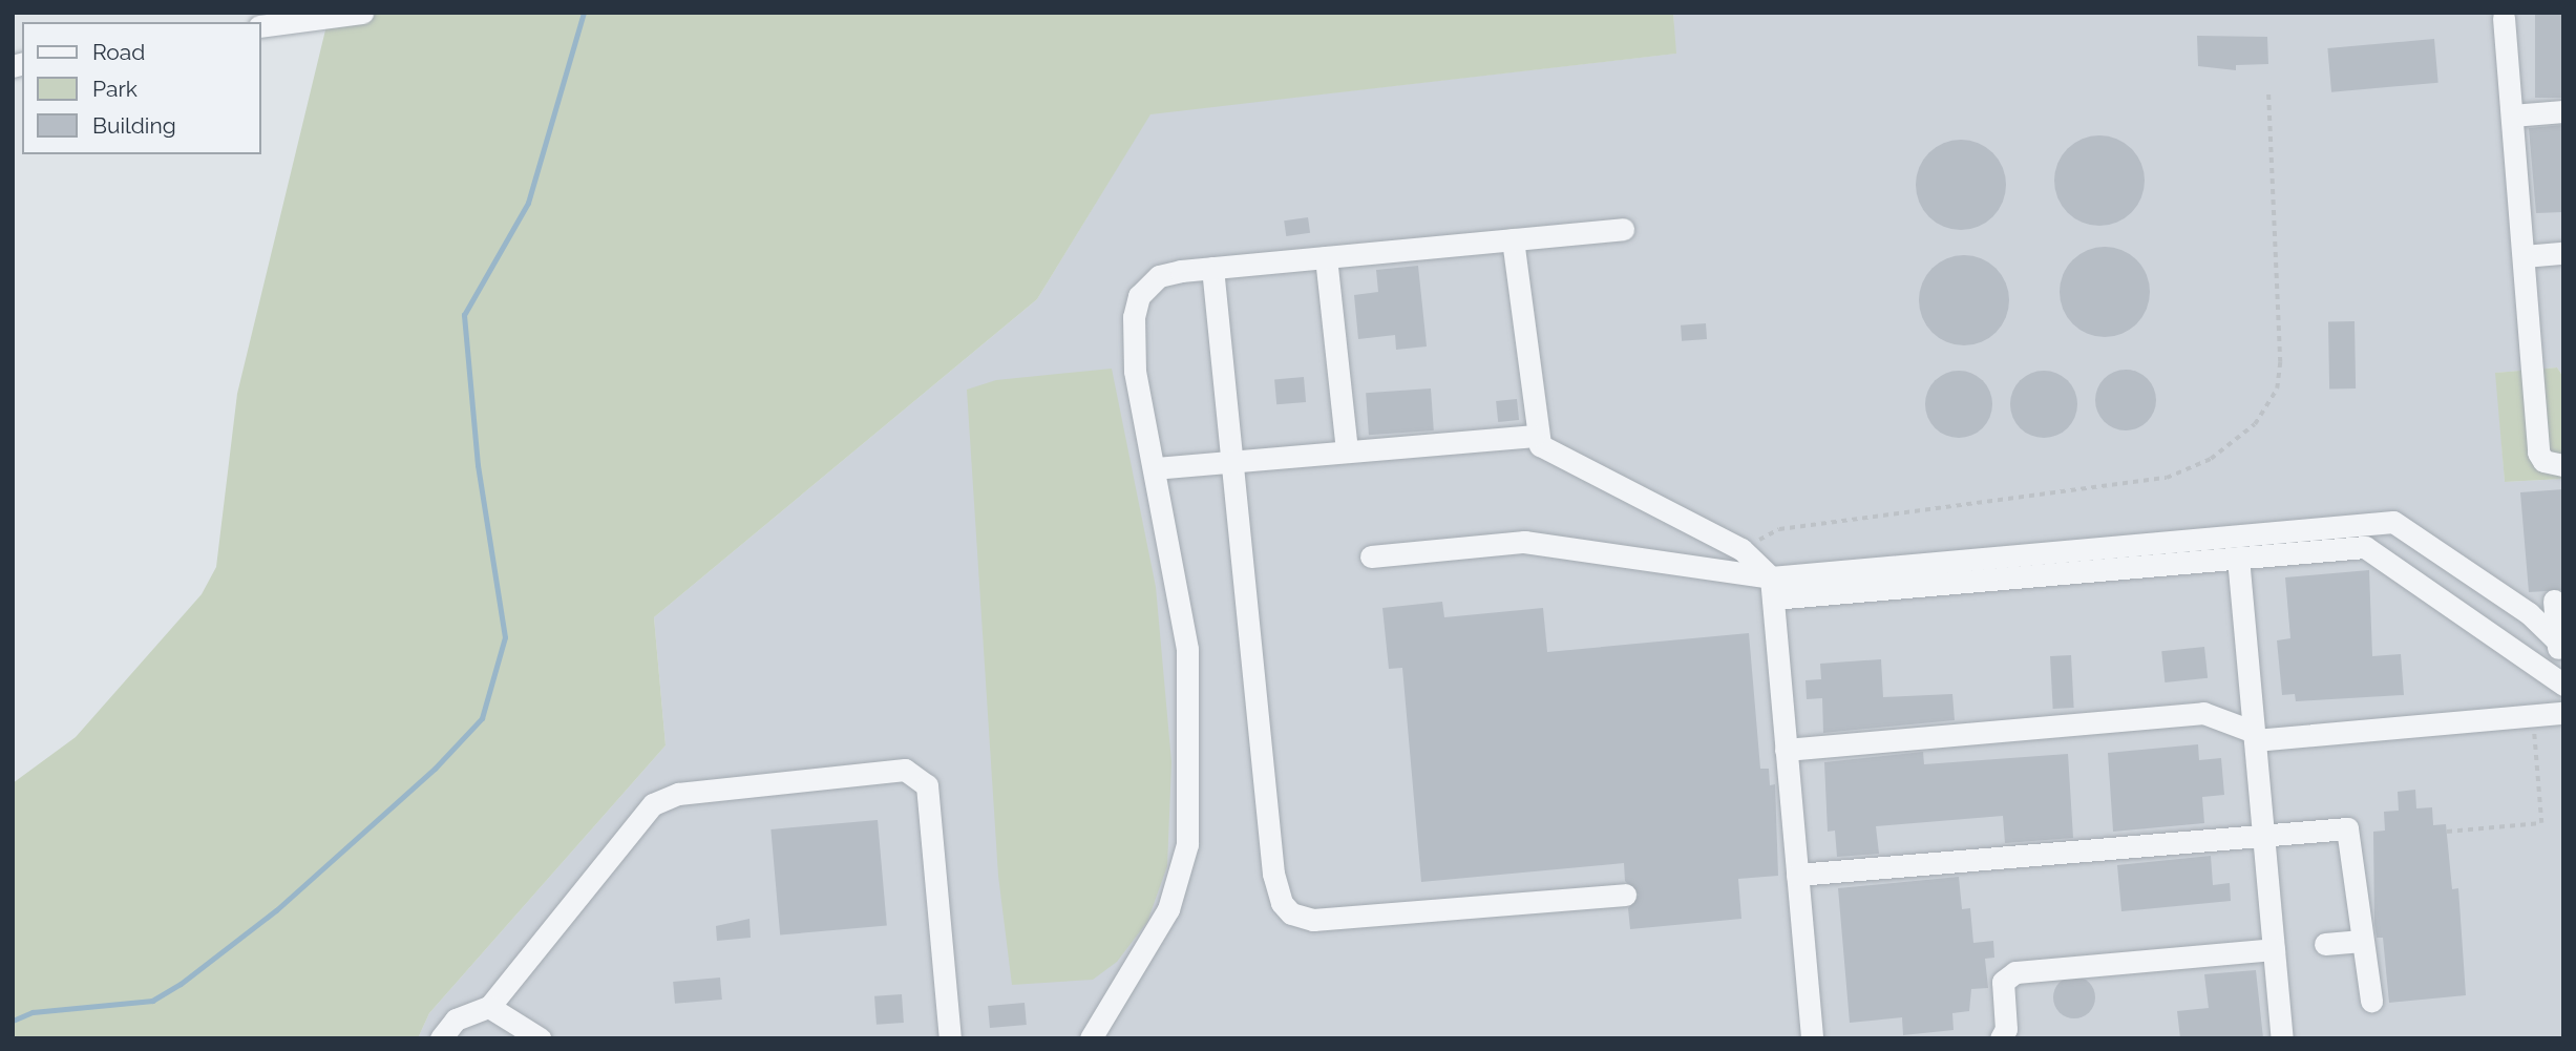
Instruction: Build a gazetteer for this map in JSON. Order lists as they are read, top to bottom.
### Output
{
  "legend": ["Road", "Park", "Building"]
}
